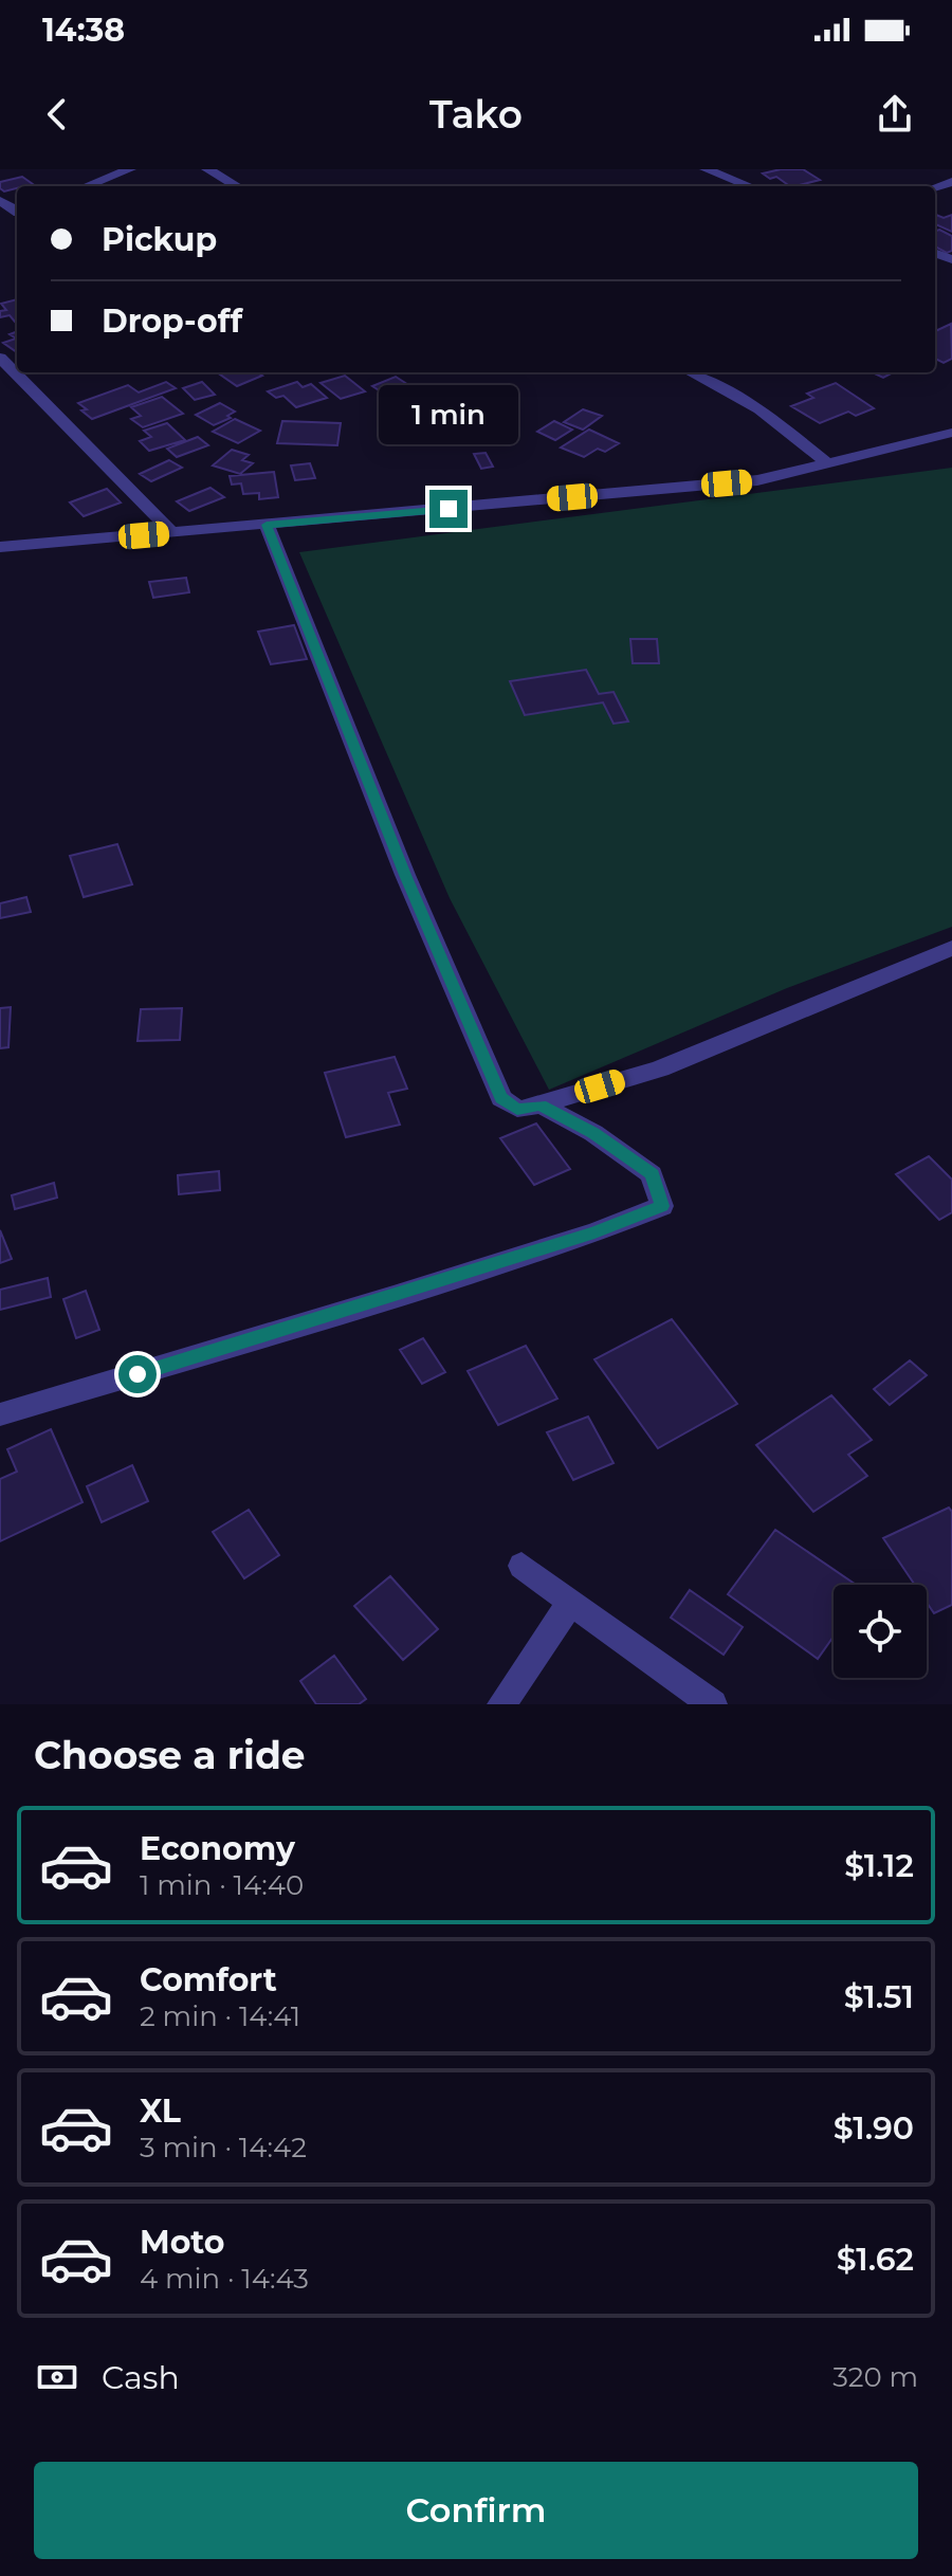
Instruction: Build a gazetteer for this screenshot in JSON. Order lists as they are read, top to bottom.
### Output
{
  "page": {
    "status": "14:38",
    "header": "Tako",
    "banner": ["Pickup", "Drop-off"],
    "bubble": "1 min",
    "heading": "Choose a ride",
    "list": [
      {
        "name": "Economy",
        "note": "1 min · 14:40",
        "value": "$1.12"
      },
      {
        "name": "Comfort",
        "note": "2 min · 14:41",
        "value": "$1.51"
      },
      {
        "name": "XL",
        "note": "3 min · 14:42",
        "value": "$1.90"
      },
      {
        "name": "Moto",
        "note": "4 min · 14:43",
        "value": "$1.62"
      }
    ],
    "pay": ["Cash", "320 m"],
    "buttons": "Confirm"
  }
}
